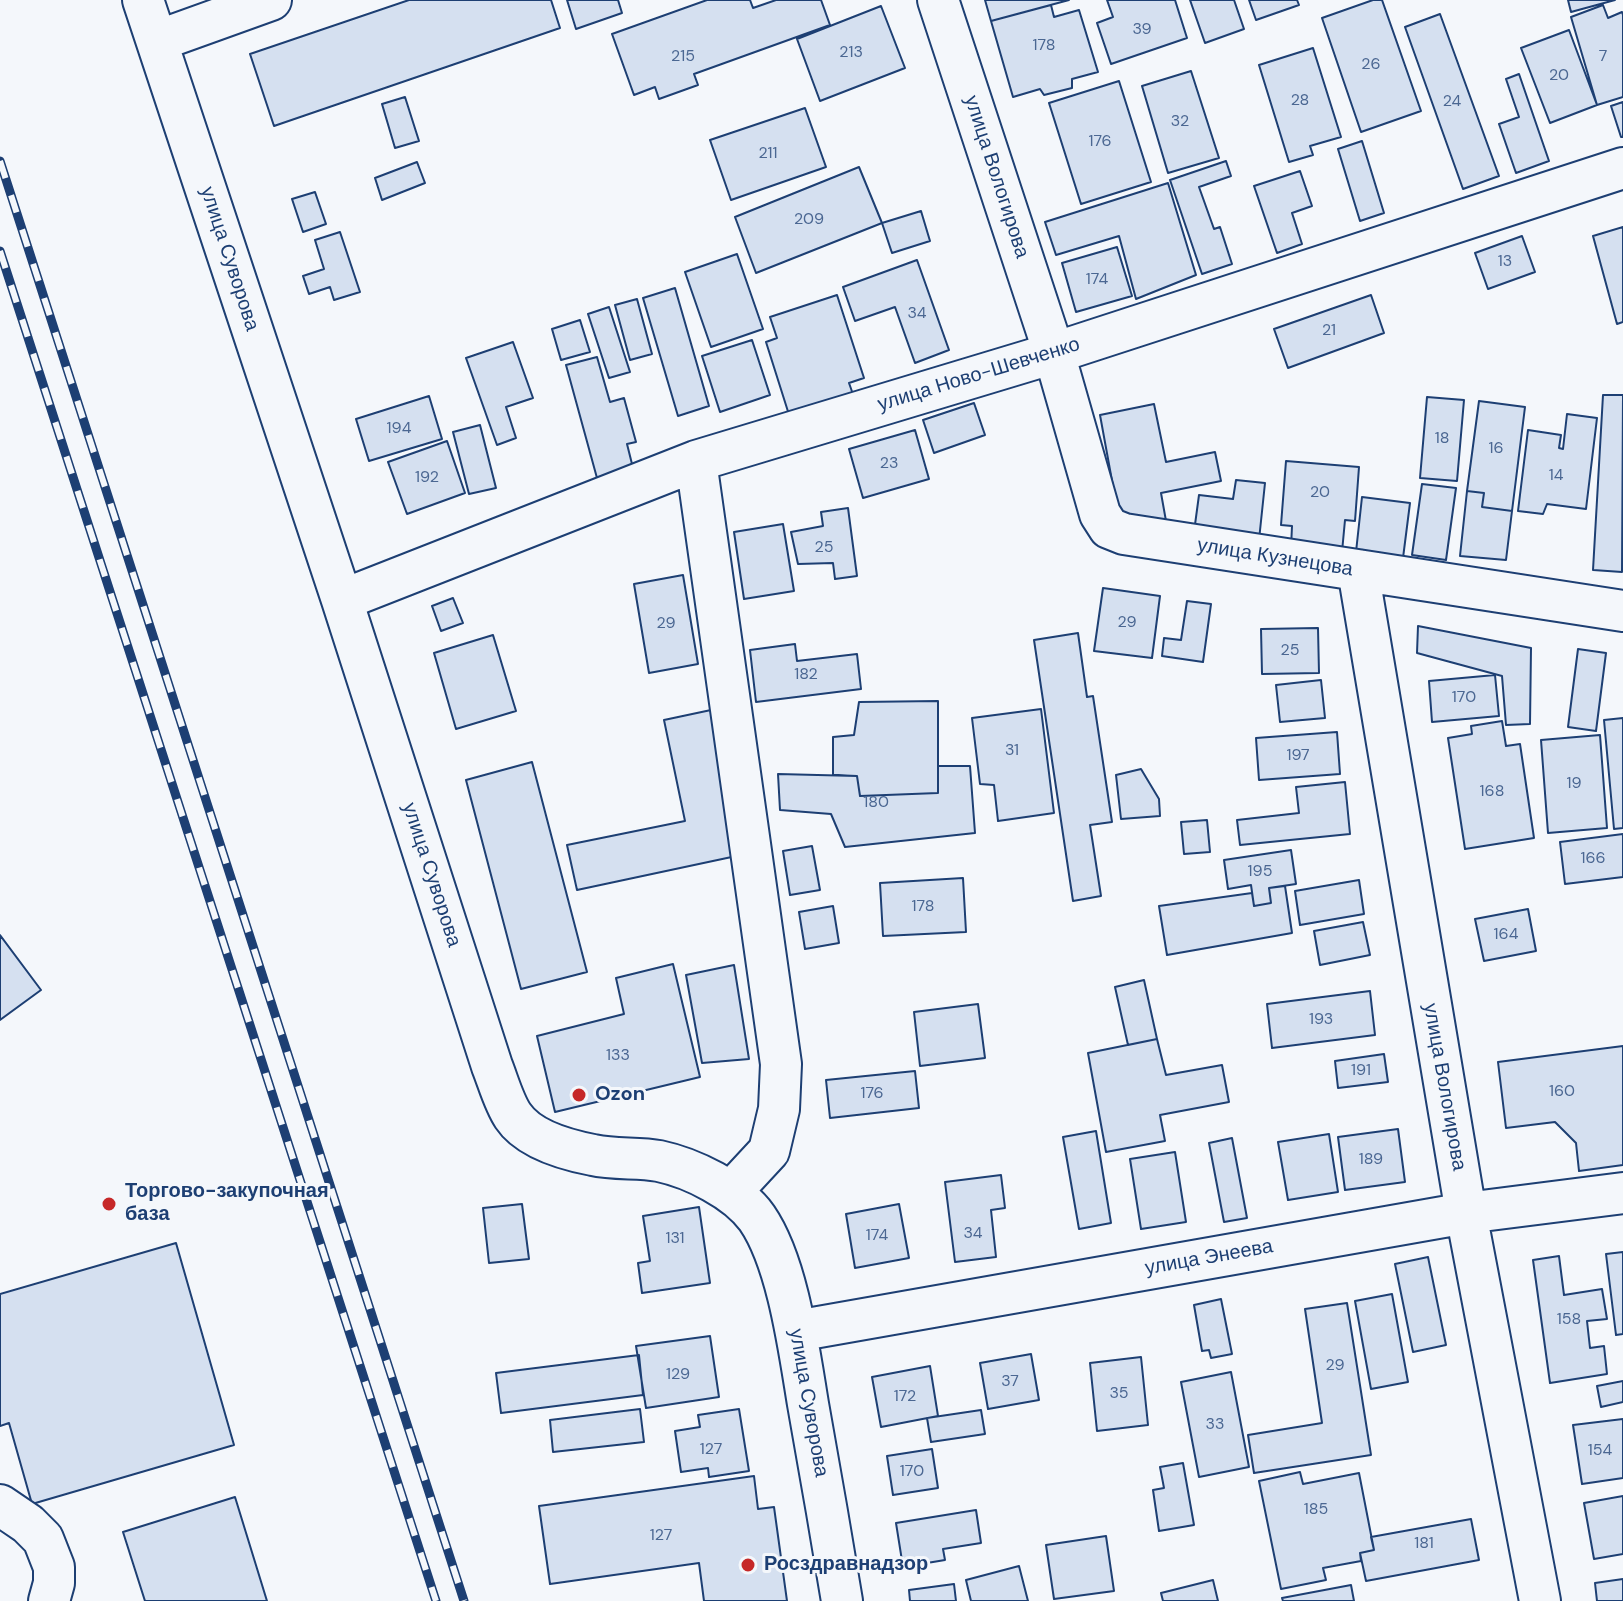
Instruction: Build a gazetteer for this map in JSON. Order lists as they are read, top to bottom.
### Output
{
  "streets": {
    "street": [
      "улица Вологирова",
      "улица Суворова",
      "улица Ново-Шевченко",
      "улица Кузнецова",
      "улица Энеева"
    ]
  },
  "crossings": [
    ["улица Вологирова", "улица Ново-Шевченко"],
    ["улица Вологирова", "улица Кузнецова"],
    ["улица Вологирова", "улица Энеева"],
    ["улица Суворова", "улица Ново-Шевченко"],
    ["улица Суворова", "улица Энеева"],
    ["улица Ново-Шевченко", "улица Кузнецова"]
  ],
  "places": ["Ozon", "Торгово-закупочная база", "Росздравнадзор"],
  "house_numbers": [
    "39",
    "178",
    "213",
    "215",
    "7",
    "26",
    "20",
    "28",
    "24",
    "32",
    "176",
    "211",
    "209",
    "13",
    "174",
    "34",
    "21",
    "194",
    "18",
    "16",
    "23",
    "14",
    "192",
    "20",
    "25",
    "29",
    "29",
    "25",
    "182",
    "170",
    "31",
    "197",
    "19",
    "168",
    "180",
    "166",
    "195",
    "178",
    "164",
    "193",
    "133",
    "191",
    "160",
    "176",
    "189",
    "34",
    "174",
    "131",
    "158",
    "29",
    "129",
    "37",
    "35",
    "172",
    "33",
    "127",
    "154",
    "170",
    "185",
    "127",
    "181"
  ]
}
